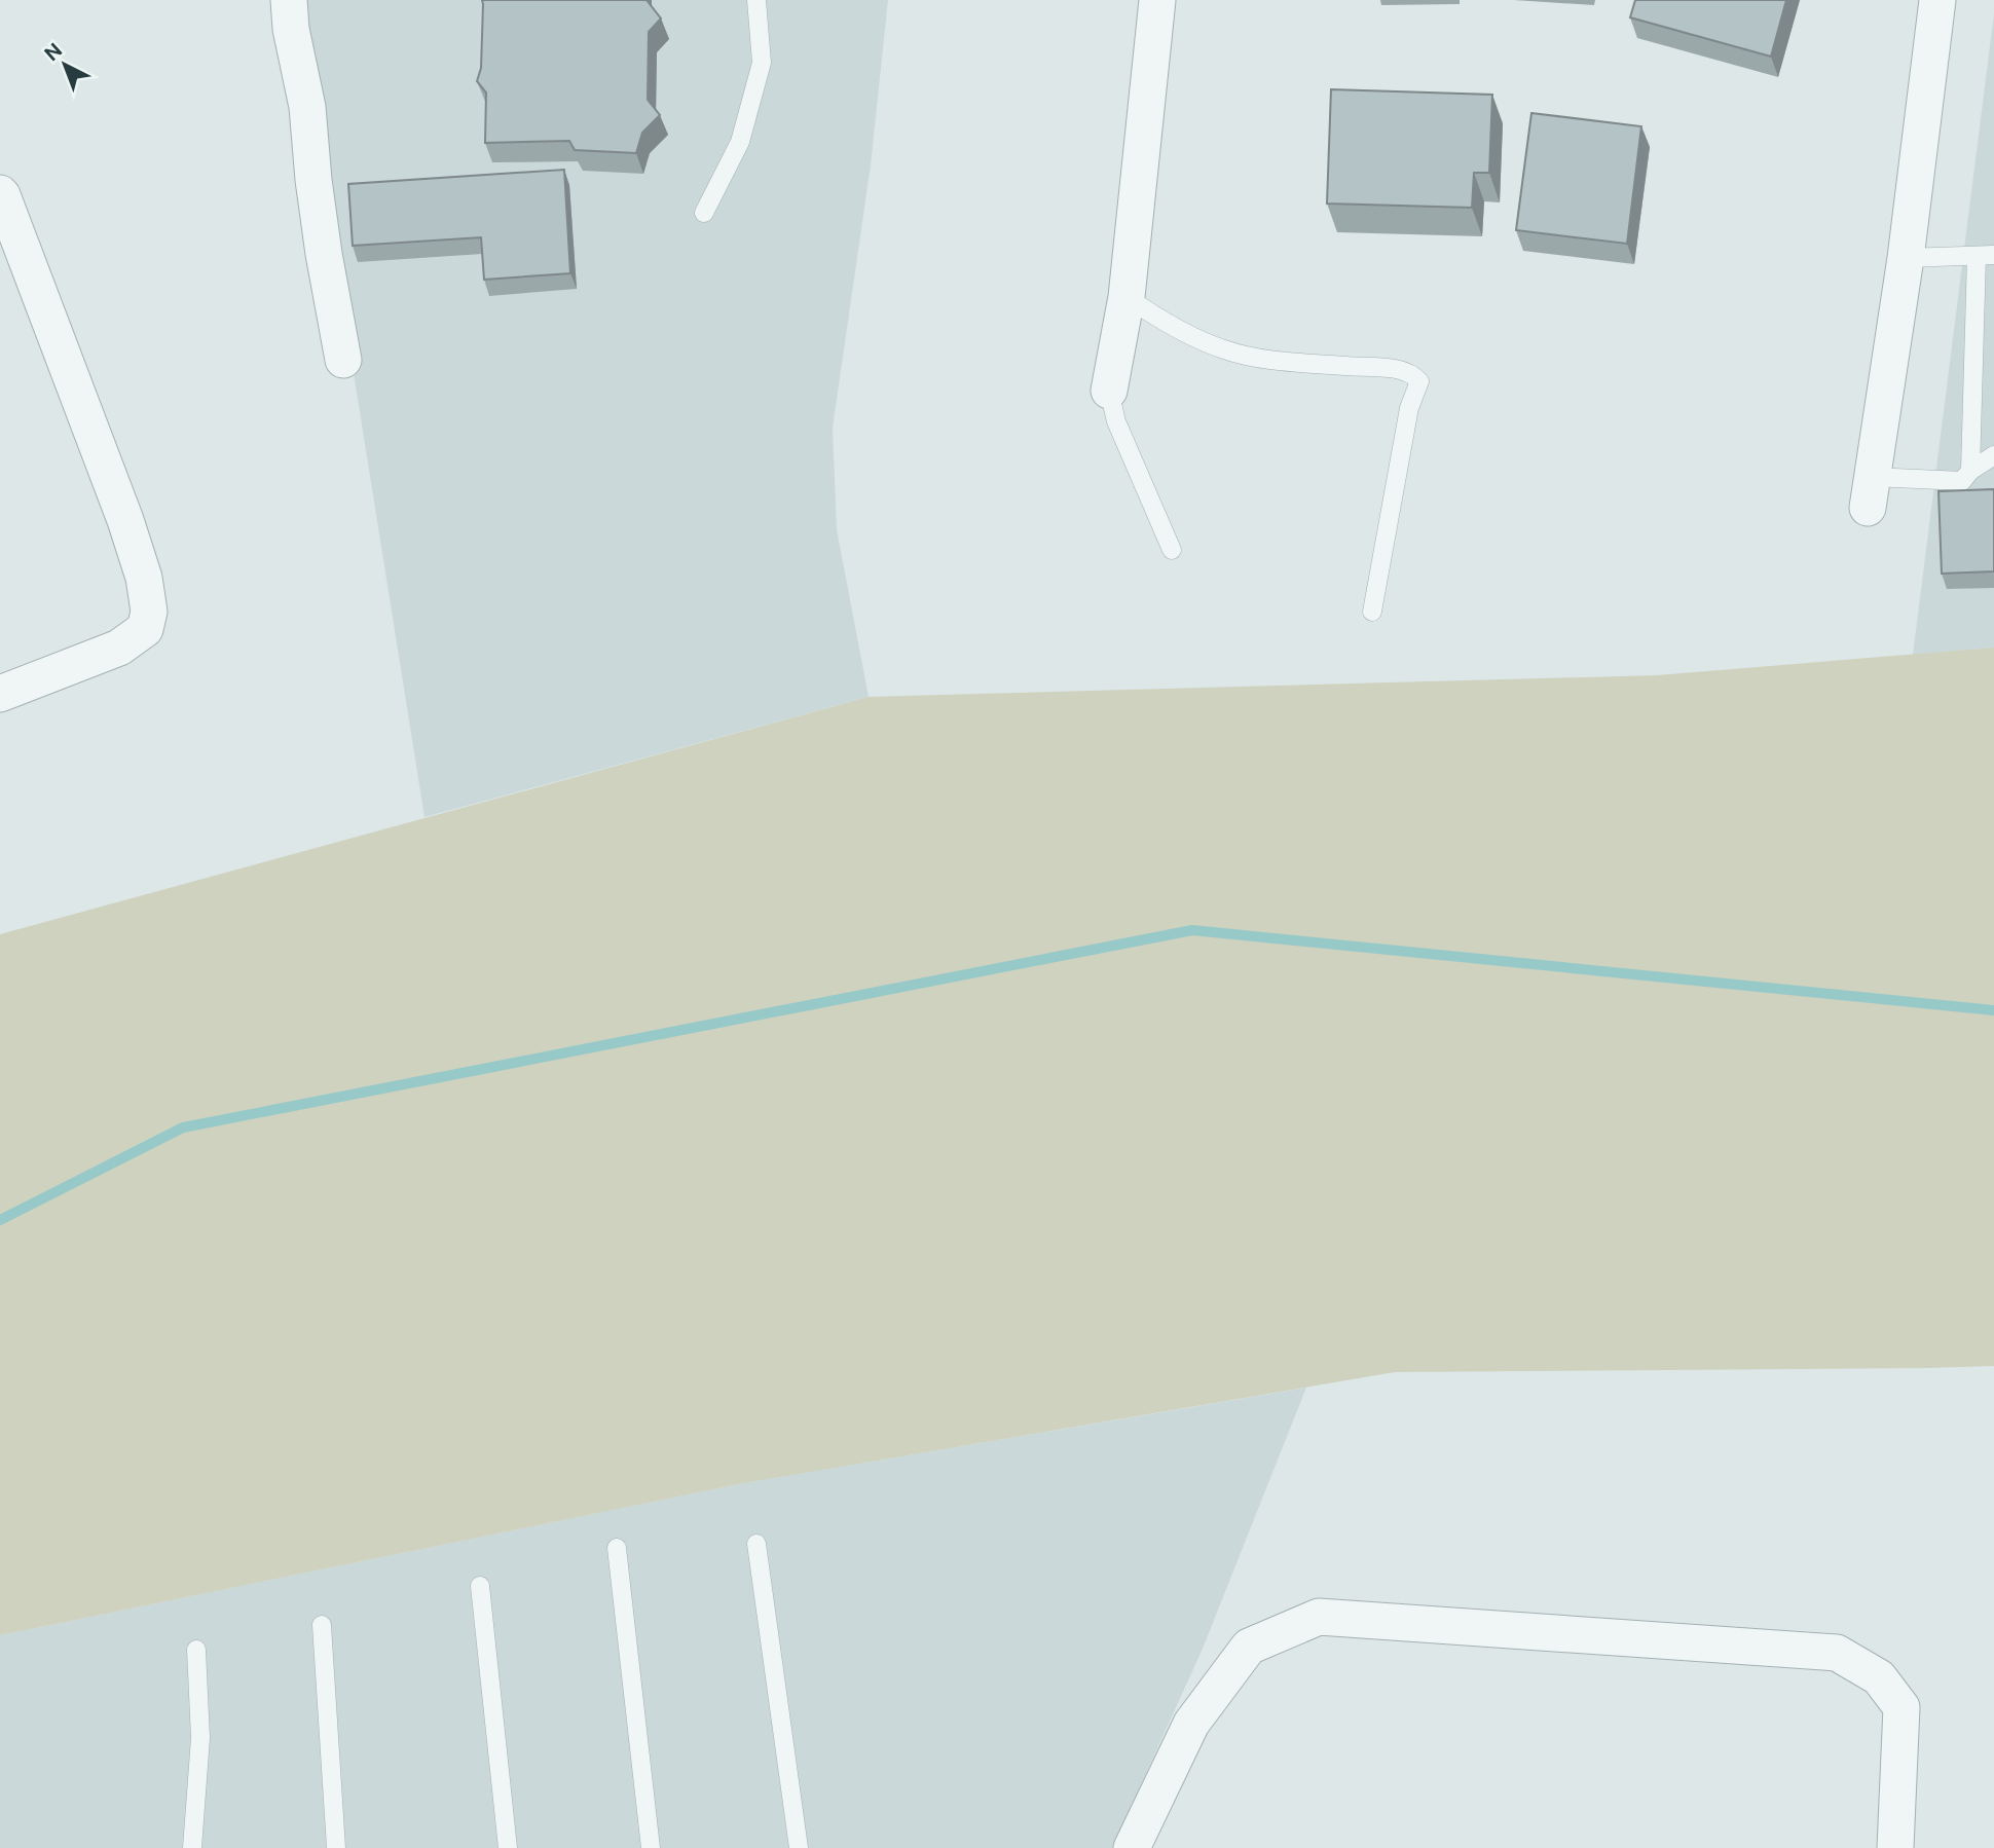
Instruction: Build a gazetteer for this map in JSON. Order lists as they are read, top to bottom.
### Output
{
  "north": "top left"
}
